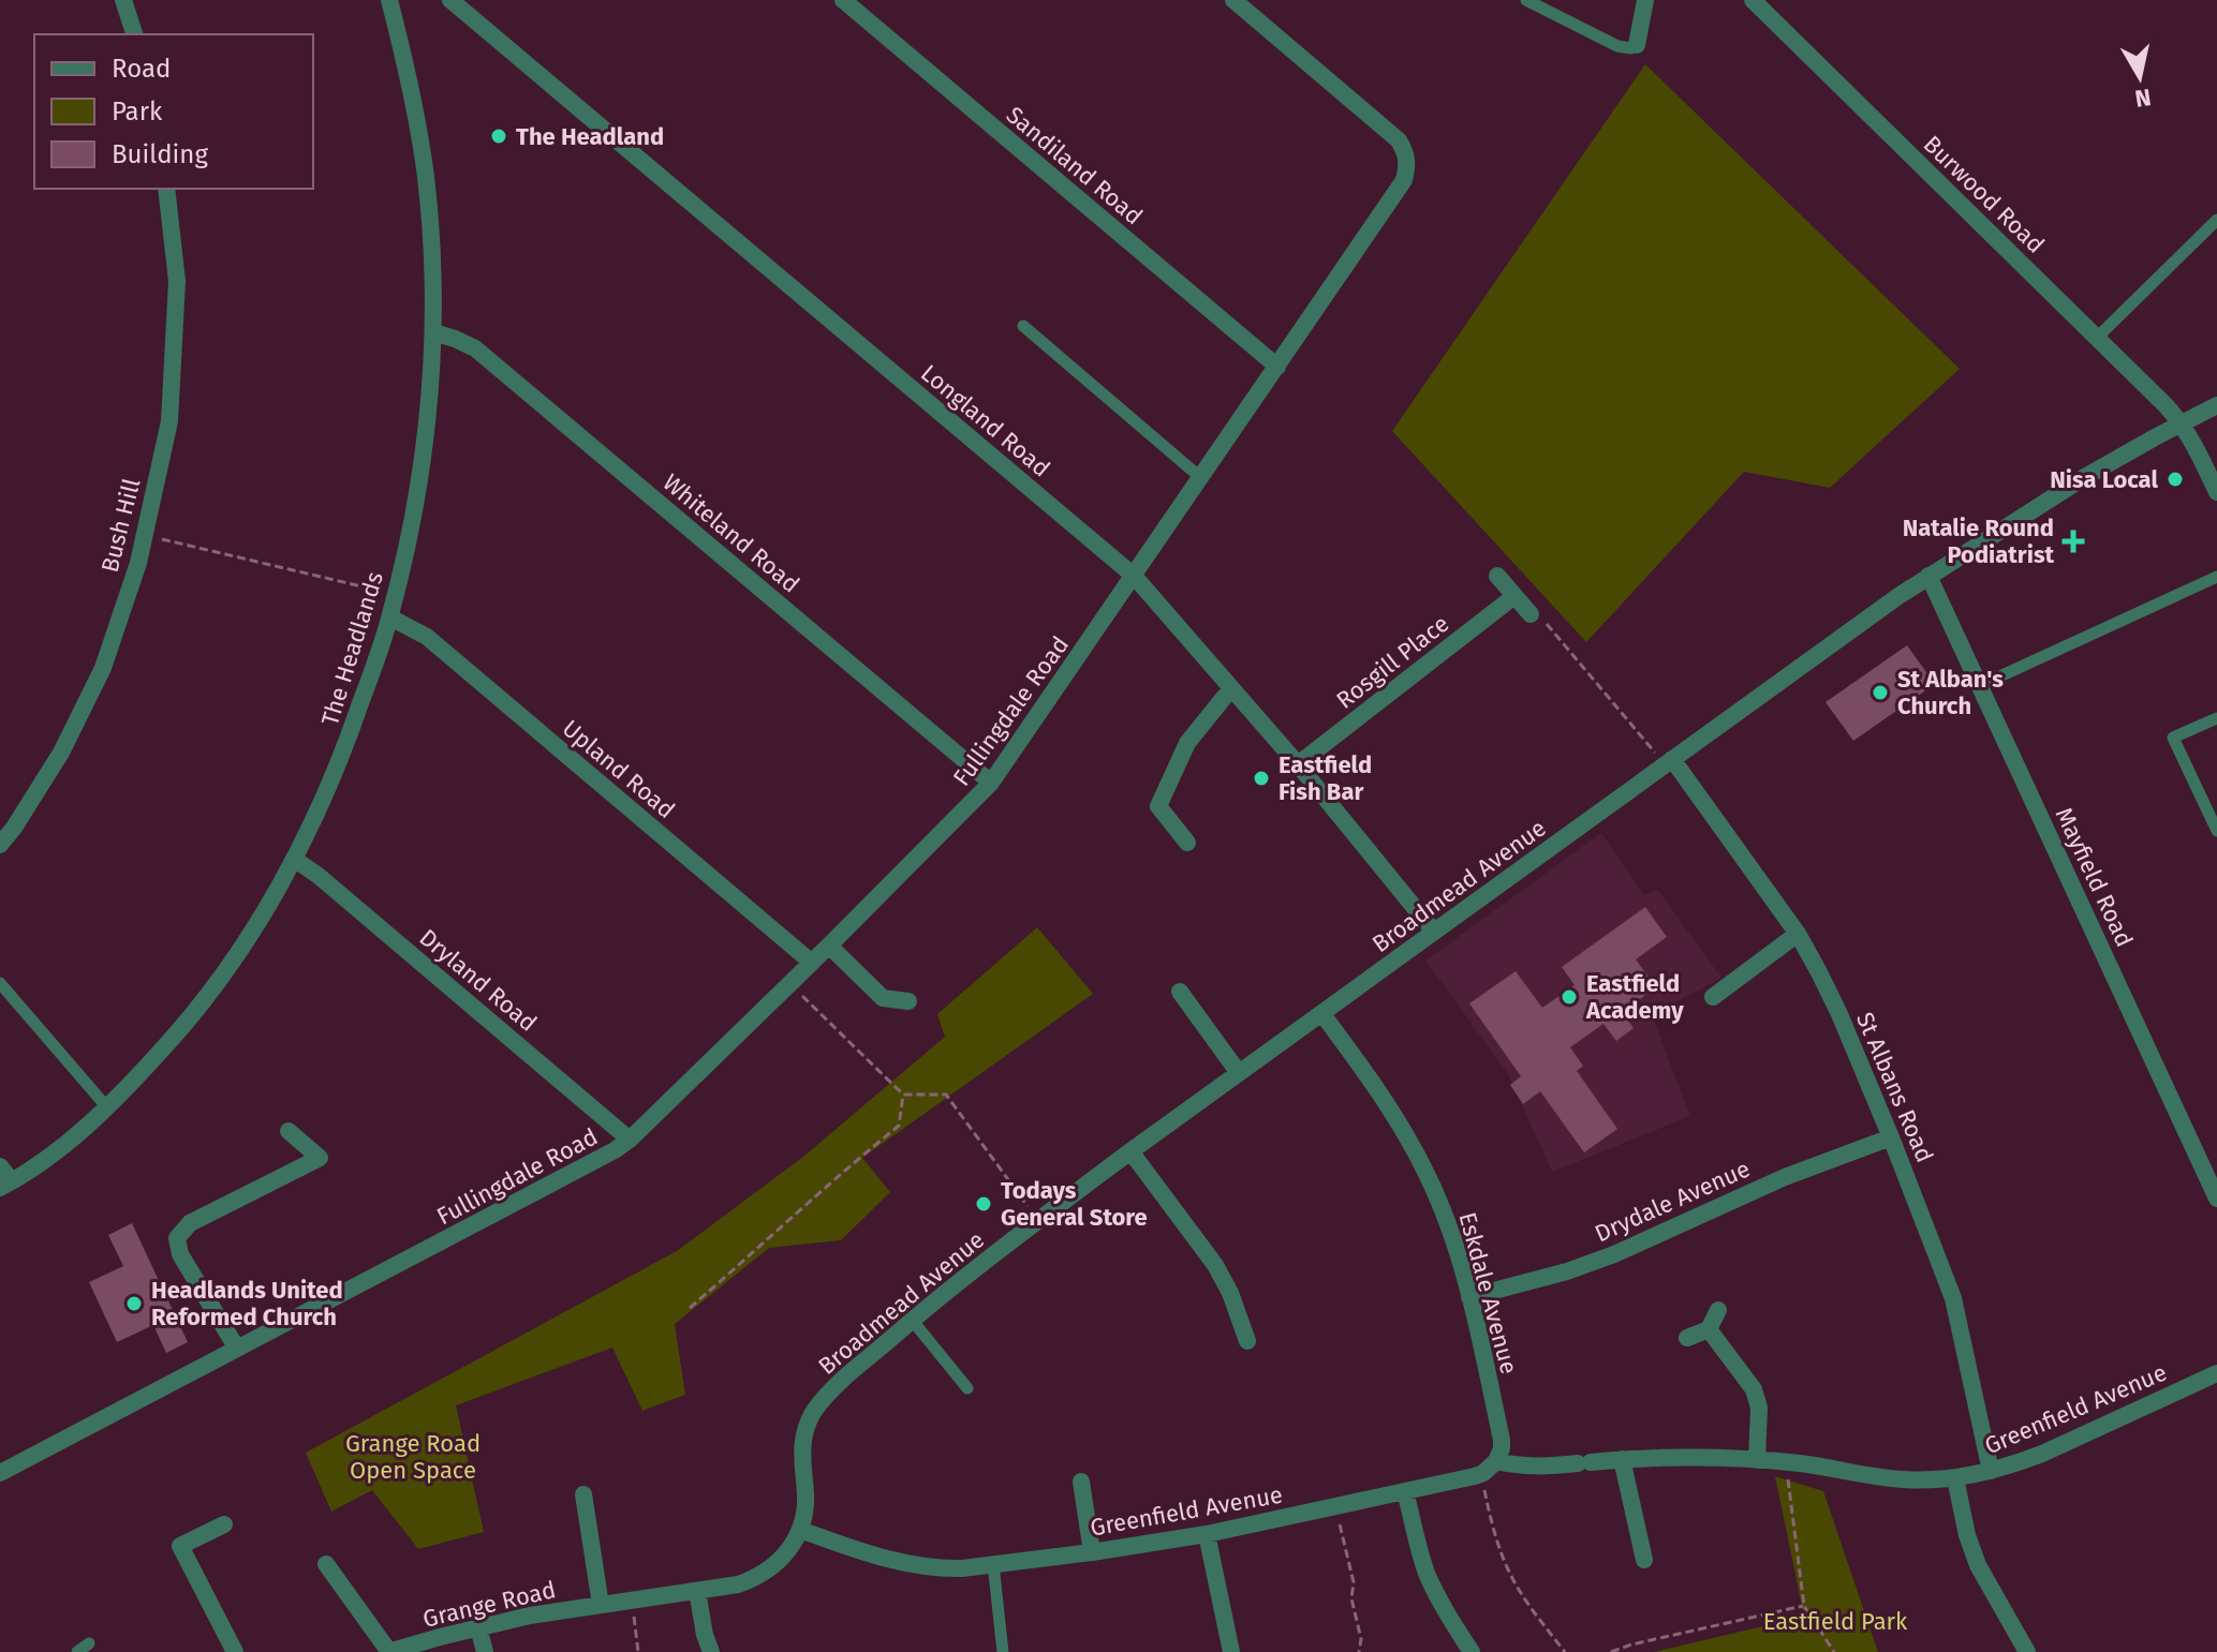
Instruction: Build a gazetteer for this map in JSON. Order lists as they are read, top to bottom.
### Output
{
  "streets": {
    "street": [
      "Sandiland Road",
      "Burwood Road",
      "Longland Road",
      "Bush Hill",
      "Whiteland Road",
      "The Headlands",
      "Rosgill Place",
      "Fullingdale Road",
      "Upland Road",
      "Mayfield Road",
      "Broadmead Avenue",
      "Dryland Road",
      "St Albans Road",
      "Drydale Avenue",
      "Eskdale Avenue",
      "Greenfield Avenue",
      "Grange Road"
    ]
  },
  "crossings": [
    ["Sandiland Road", "Fullingdale Road"],
    ["Burwood Road", "Broadmead Avenue"],
    ["Longland Road", "Rosgill Place"],
    ["Longland Road", "Fullingdale Road"],
    ["Longland Road", "Broadmead Avenue"],
    ["Whiteland Road", "The Headlands"],
    ["Whiteland Road", "Fullingdale Road"],
    ["The Headlands", "Upland Road"],
    ["The Headlands", "Dryland Road"],
    ["Fullingdale Road", "Upland Road"],
    ["Fullingdale Road", "Dryland Road"],
    ["Mayfield Road", "Broadmead Avenue"],
    ["Broadmead Avenue", "St Albans Road"],
    ["Broadmead Avenue", "Eskdale Avenue"],
    ["Broadmead Avenue", "Greenfield Avenue"],
    ["Broadmead Avenue", "Grange Road"],
    ["St Albans Road", "Drydale Avenue"],
    ["St Albans Road", "Greenfield Avenue"],
    ["Drydale Avenue", "Eskdale Avenue"],
    ["Eskdale Avenue", "Greenfield Avenue"],
    ["Greenfield Avenue", "Grange Road"]
  ],
  "parks": ["Grange Road Open Space", "Eastfield Park"],
  "places": {
    "other": [
      "The Headland",
      "Nisa Local",
      "St Alban's Church",
      "Eastfield Fish Bar",
      "Eastfield Academy",
      "Todays General Store",
      "Headlands United Reformed Church"
    ],
    "health": ["Natalie Round Podiatrist"]
  },
  "legend": ["Road", "Park", "Building"],
  "north": "bottom"
}
